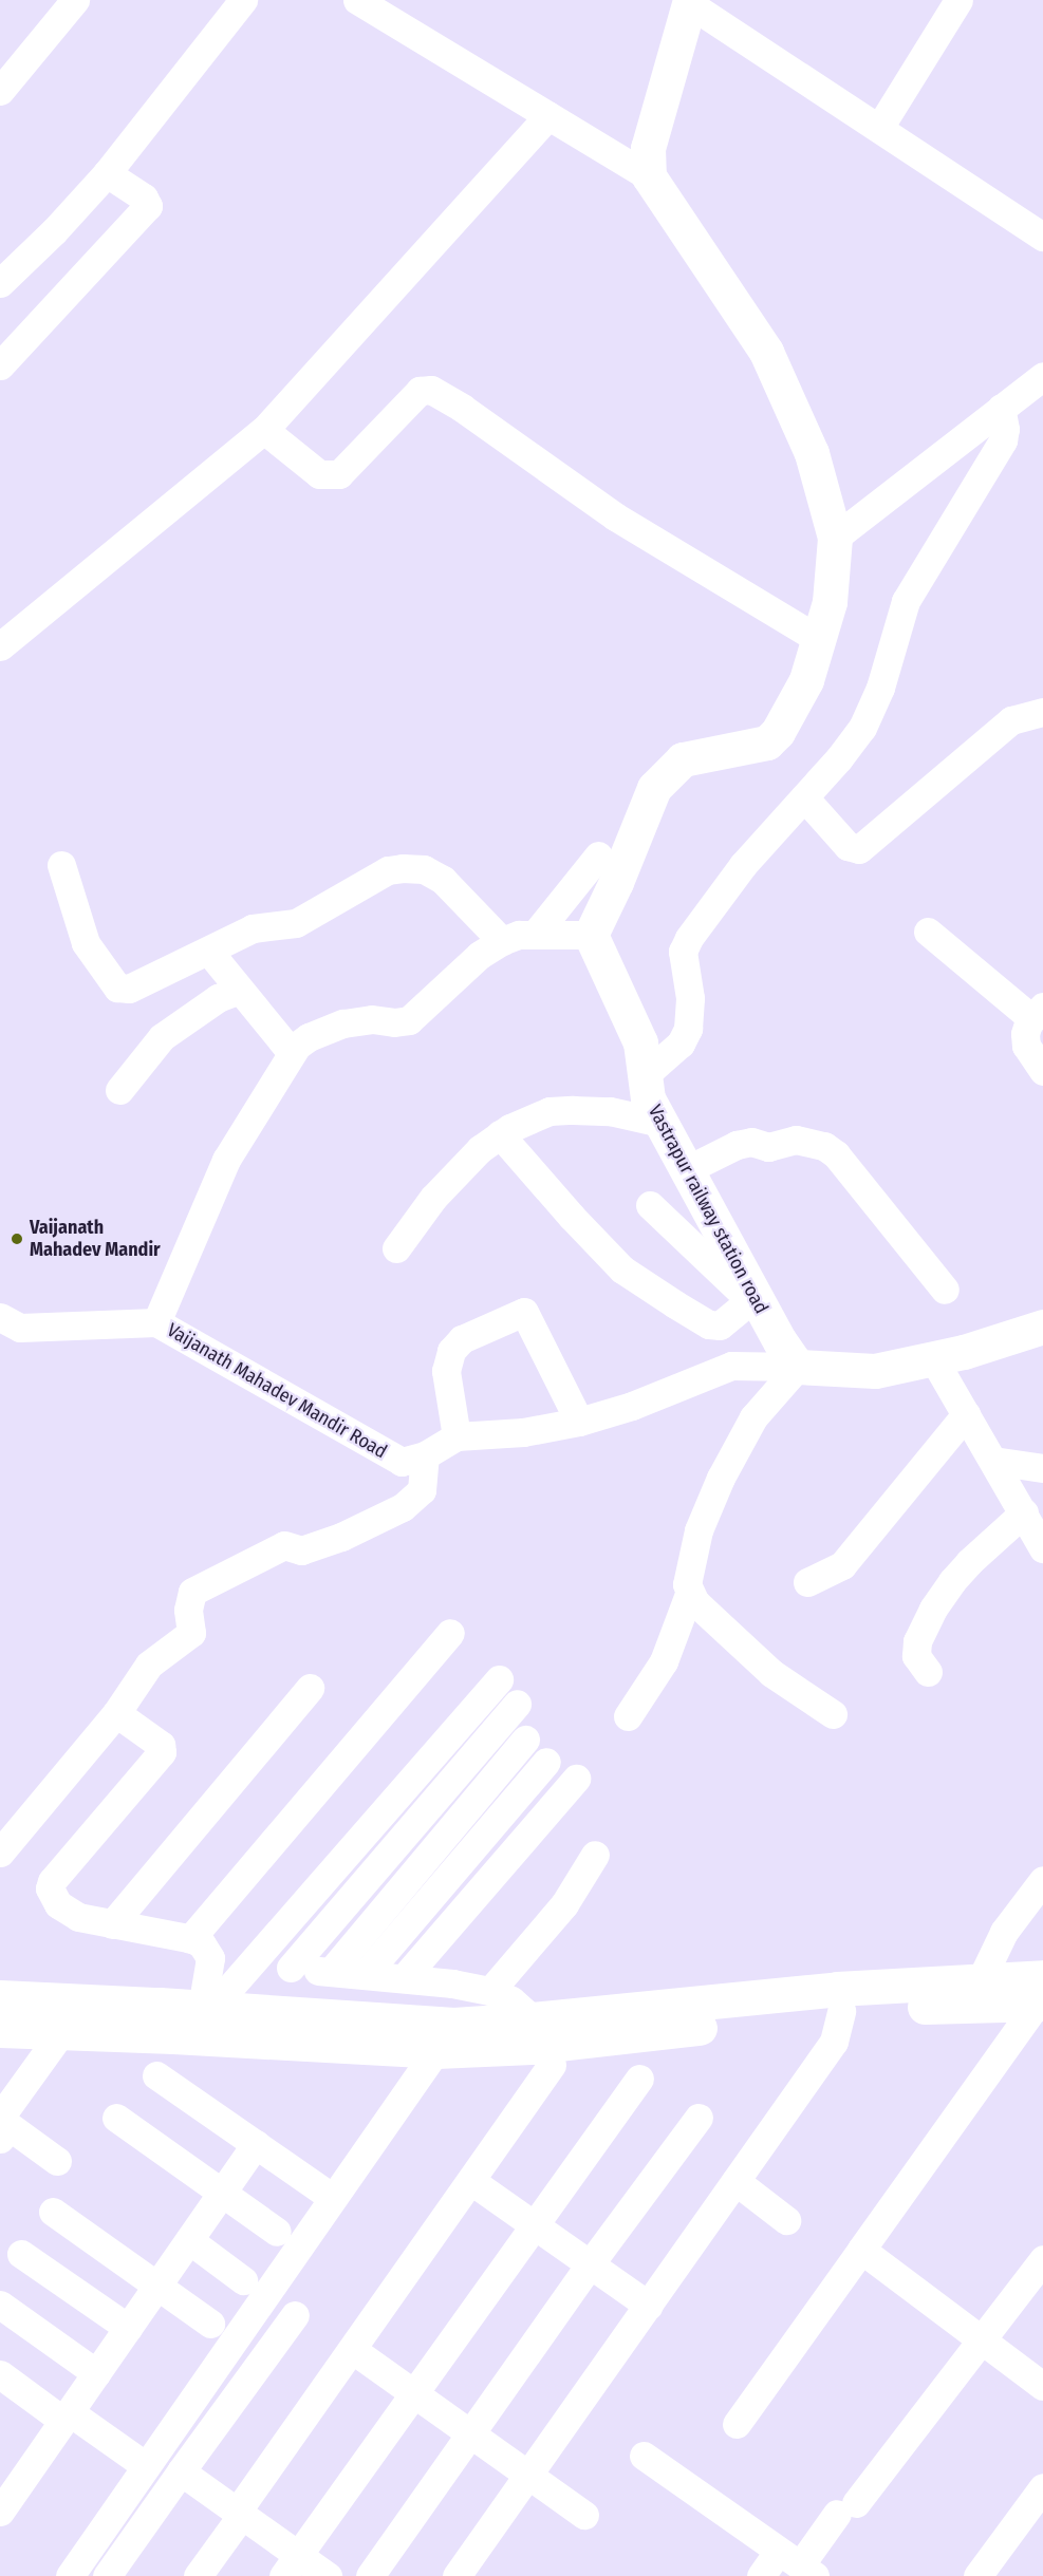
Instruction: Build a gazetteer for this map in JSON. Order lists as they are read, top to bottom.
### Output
{
  "streets": {
    "street": ["Vastrapur railway station road", "Vaijanath Mahadev Mandir Road"]
  },
  "crossings": [
    ["Vastrapur railway station road", "Vaijanath Mahadev Mandir Road"]
  ],
  "places": ["Vaijanath Mahadev Mandir"]
}
